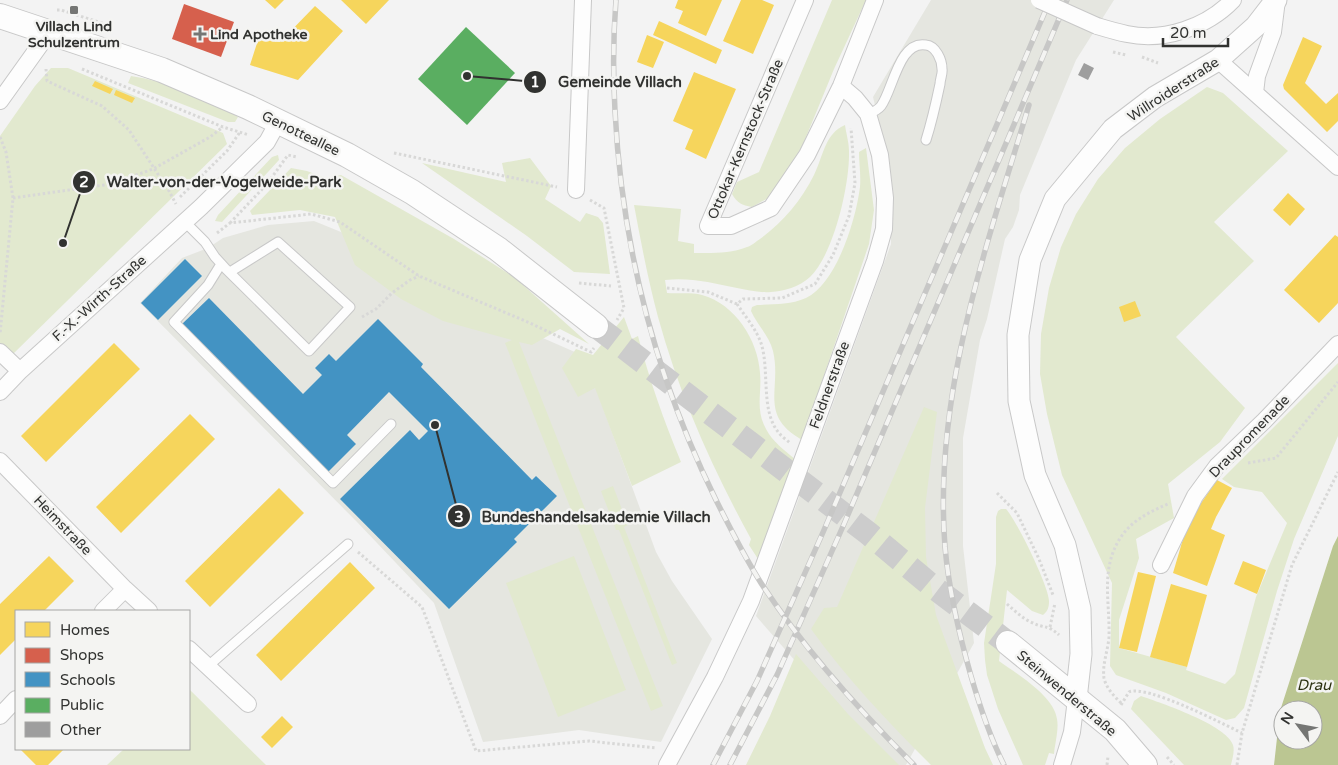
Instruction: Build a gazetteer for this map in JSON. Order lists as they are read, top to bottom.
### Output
{
  "streets": {
    "main road": ["Genotteallee", "Steinwenderstraße"],
    "street": [
      "Willroiderstraße",
      "Ottokar-Kernstock-Straße",
      "F.-X.-Wirth-Straße",
      "Feldnerstraße",
      "Draupromenade",
      "Heimstraße"
    ]
  },
  "crossings": [
    ["Willroiderstraße", "Steinwenderstraße"],
    ["Genotteallee", "F.-X.-Wirth-Straße"],
    ["Ottokar-Kernstock-Straße", "Feldnerstraße"]
  ],
  "water": ["Drau"],
  "places": {
    "transit": ["Villach Lind Schulzentrum"],
    "health": ["Lind Apotheke"],
    "other": ["Gemeinde Villach", "Walter-von-der-Vogelweide-Park", "Bundeshandelsakademie Villach"]
  },
  "legend": [
    "Homes",
    "Shops",
    "Schools",
    "Public",
    "Other"
  ],
  "scale_bar": "20 m",
  "north": "top left"
}
